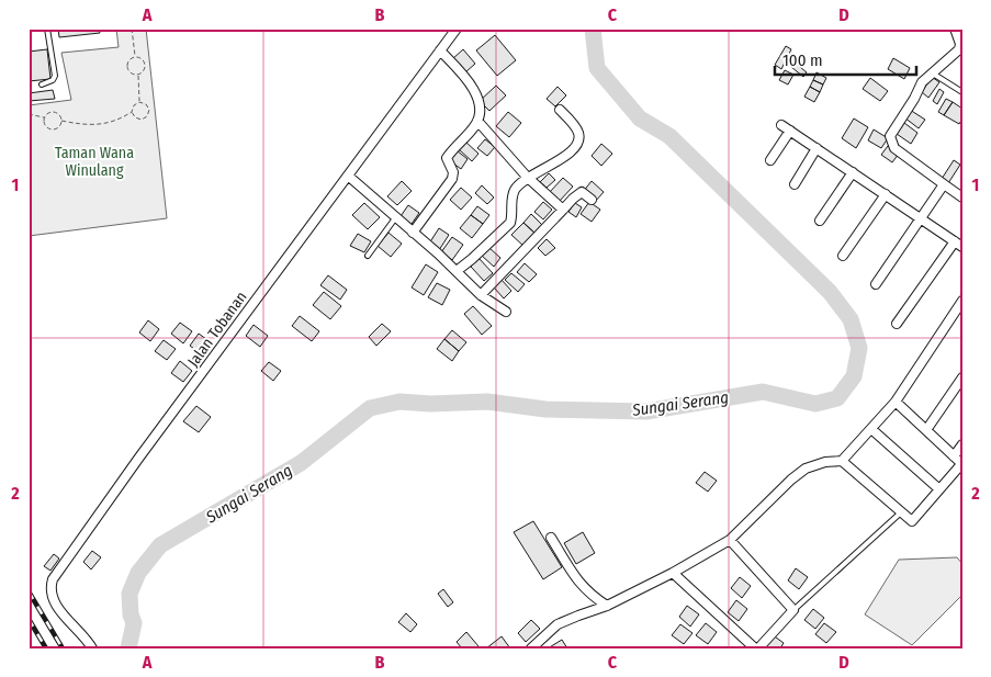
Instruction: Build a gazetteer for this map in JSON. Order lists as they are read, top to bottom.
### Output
{
  "streets": {
    "street": ["Jalan Tobanan"]
  },
  "water": ["Sungai Serang"],
  "parks": ["Taman Wana Winulang"],
  "scale_bar": "100 m",
  "grid": {
    "columns": [
      "A",
      "B",
      "C",
      "D"
    ],
    "rows": ["1", "2"]
  }
}
